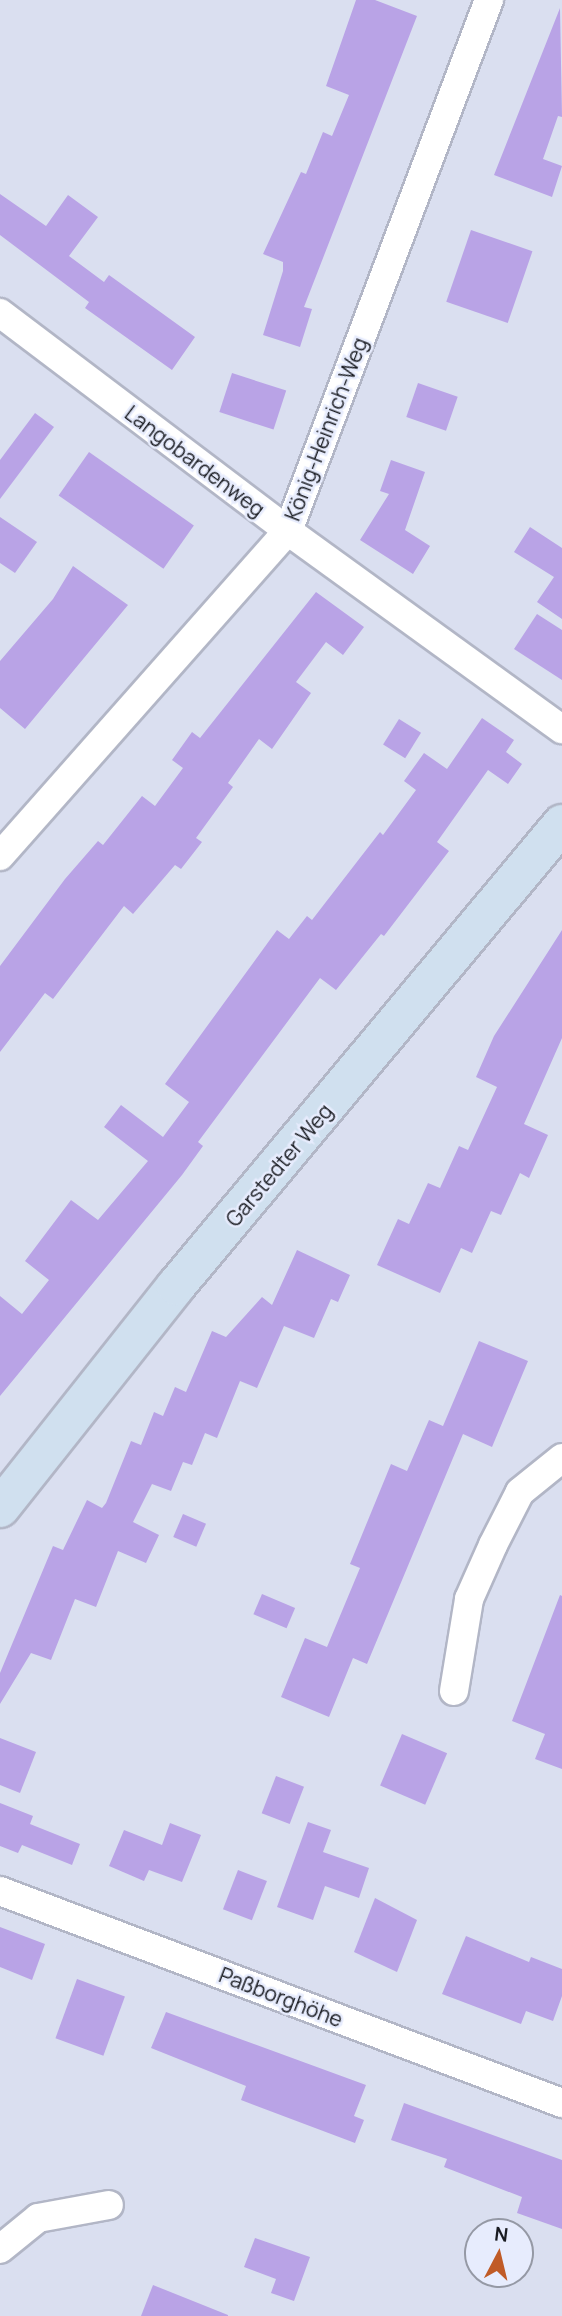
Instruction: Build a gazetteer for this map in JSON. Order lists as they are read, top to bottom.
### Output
{
  "streets": {
    "main road": ["Garstedter Weg"],
    "street": ["König-Heinrich-Weg", "Langobardenweg", "Paßborghöhe"]
  },
  "crossings": [
    ["König-Heinrich-Weg", "Langobardenweg"]
  ],
  "north": "top"
}
